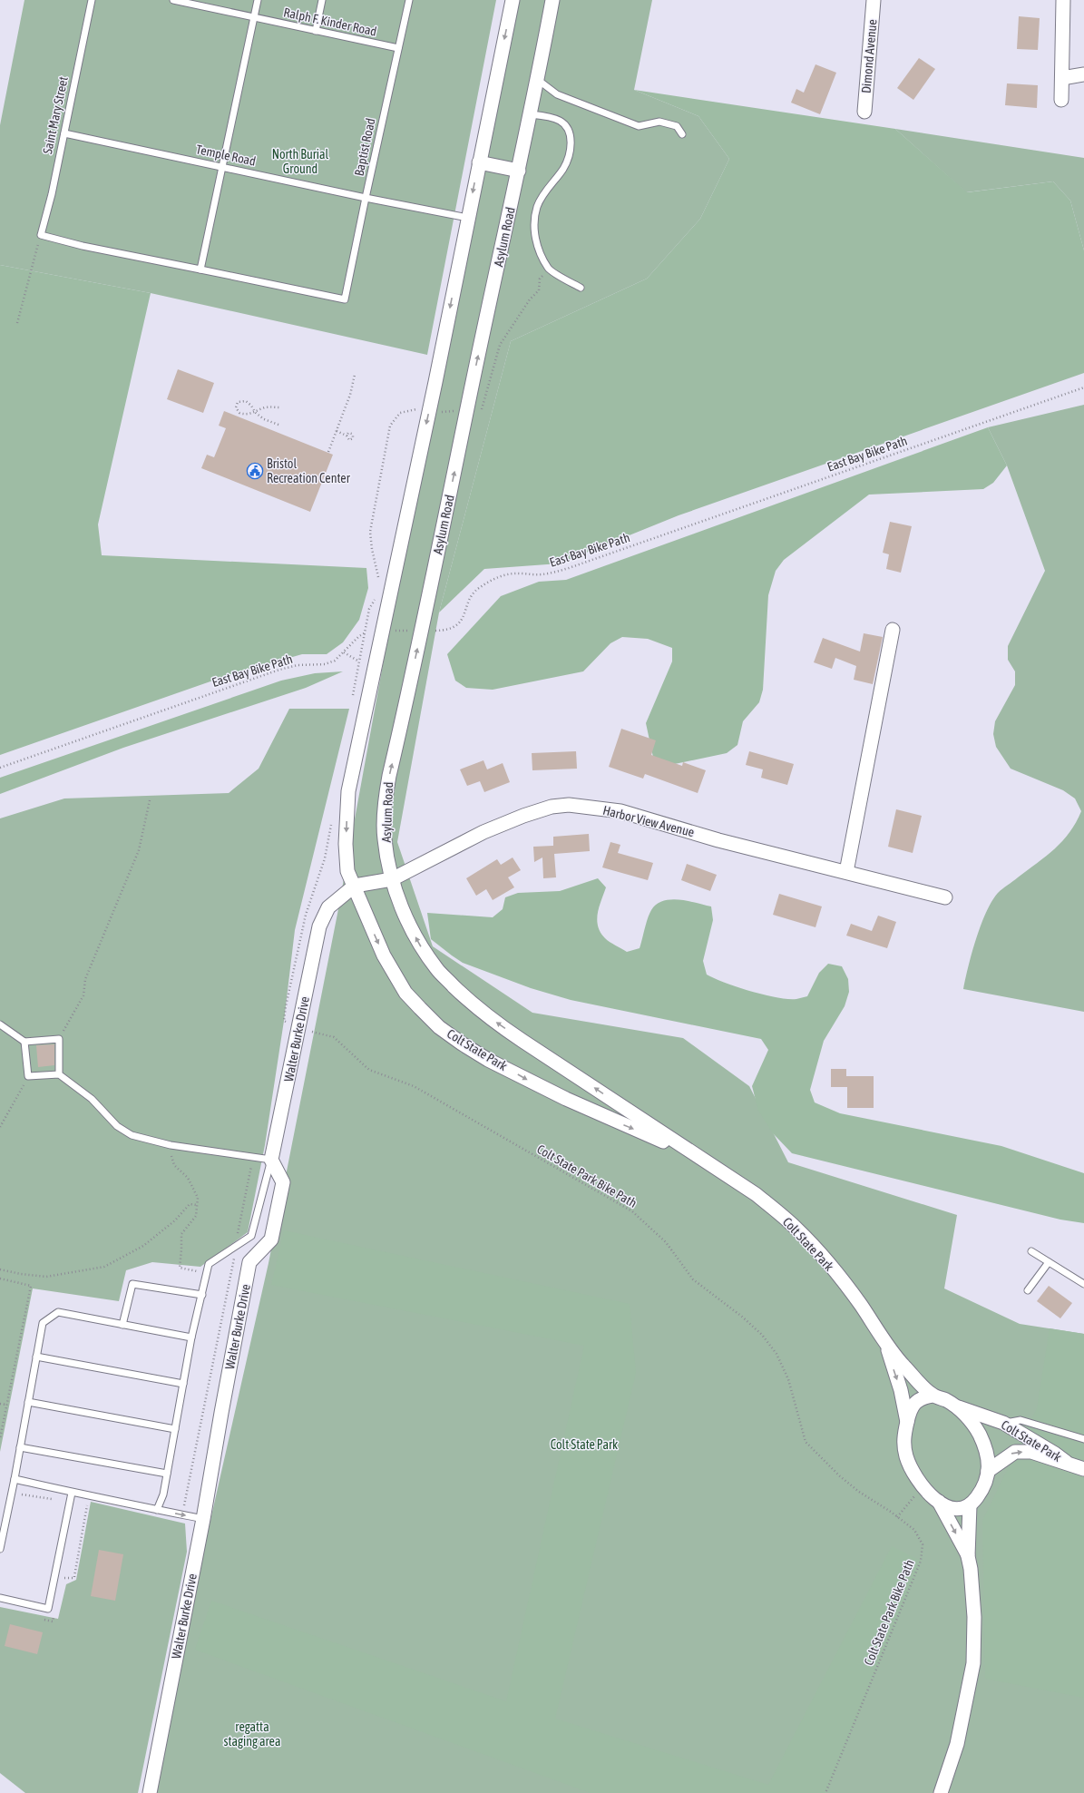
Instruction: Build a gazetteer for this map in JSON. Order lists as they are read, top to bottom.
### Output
{
  "streets": {
    "street": [
      "Dimond Avenue",
      "Asylum Road",
      "Harbor View Avenue",
      "Walter Burke Drive",
      "Colt State Park"
    ],
    "lane": [
      "Ralph F. Kinder Road",
      "Saint Mary Street",
      "Baptist Road",
      "Temple Road"
    ],
    "path": ["East Bay Bike Path", "Colt State Park Bike Path"]
  },
  "crossings": [
    ["Ralph F. Kinder Road", "Baptist Road"],
    ["Saint Mary Street", "Temple Road"],
    ["Baptist Road", "Temple Road"],
    ["Asylum Road", "East Bay Bike Path"],
    ["Asylum Road", "Harbor View Avenue"],
    ["Asylum Road", "Colt State Park"],
    ["East Bay Bike Path", "Colt State Park"],
    ["Harbor View Avenue", "Walter Burke Drive"],
    ["Harbor View Avenue", "Colt State Park"],
    ["Walter Burke Drive", "Colt State Park"],
    ["Walter Burke Drive", "Colt State Park Bike Path"]
  ],
  "parks": ["North Burial Ground", "Colt State Park", "regatta staging area"],
  "places": {
    "public building": ["Bristol Recreation Center"]
  }
}
